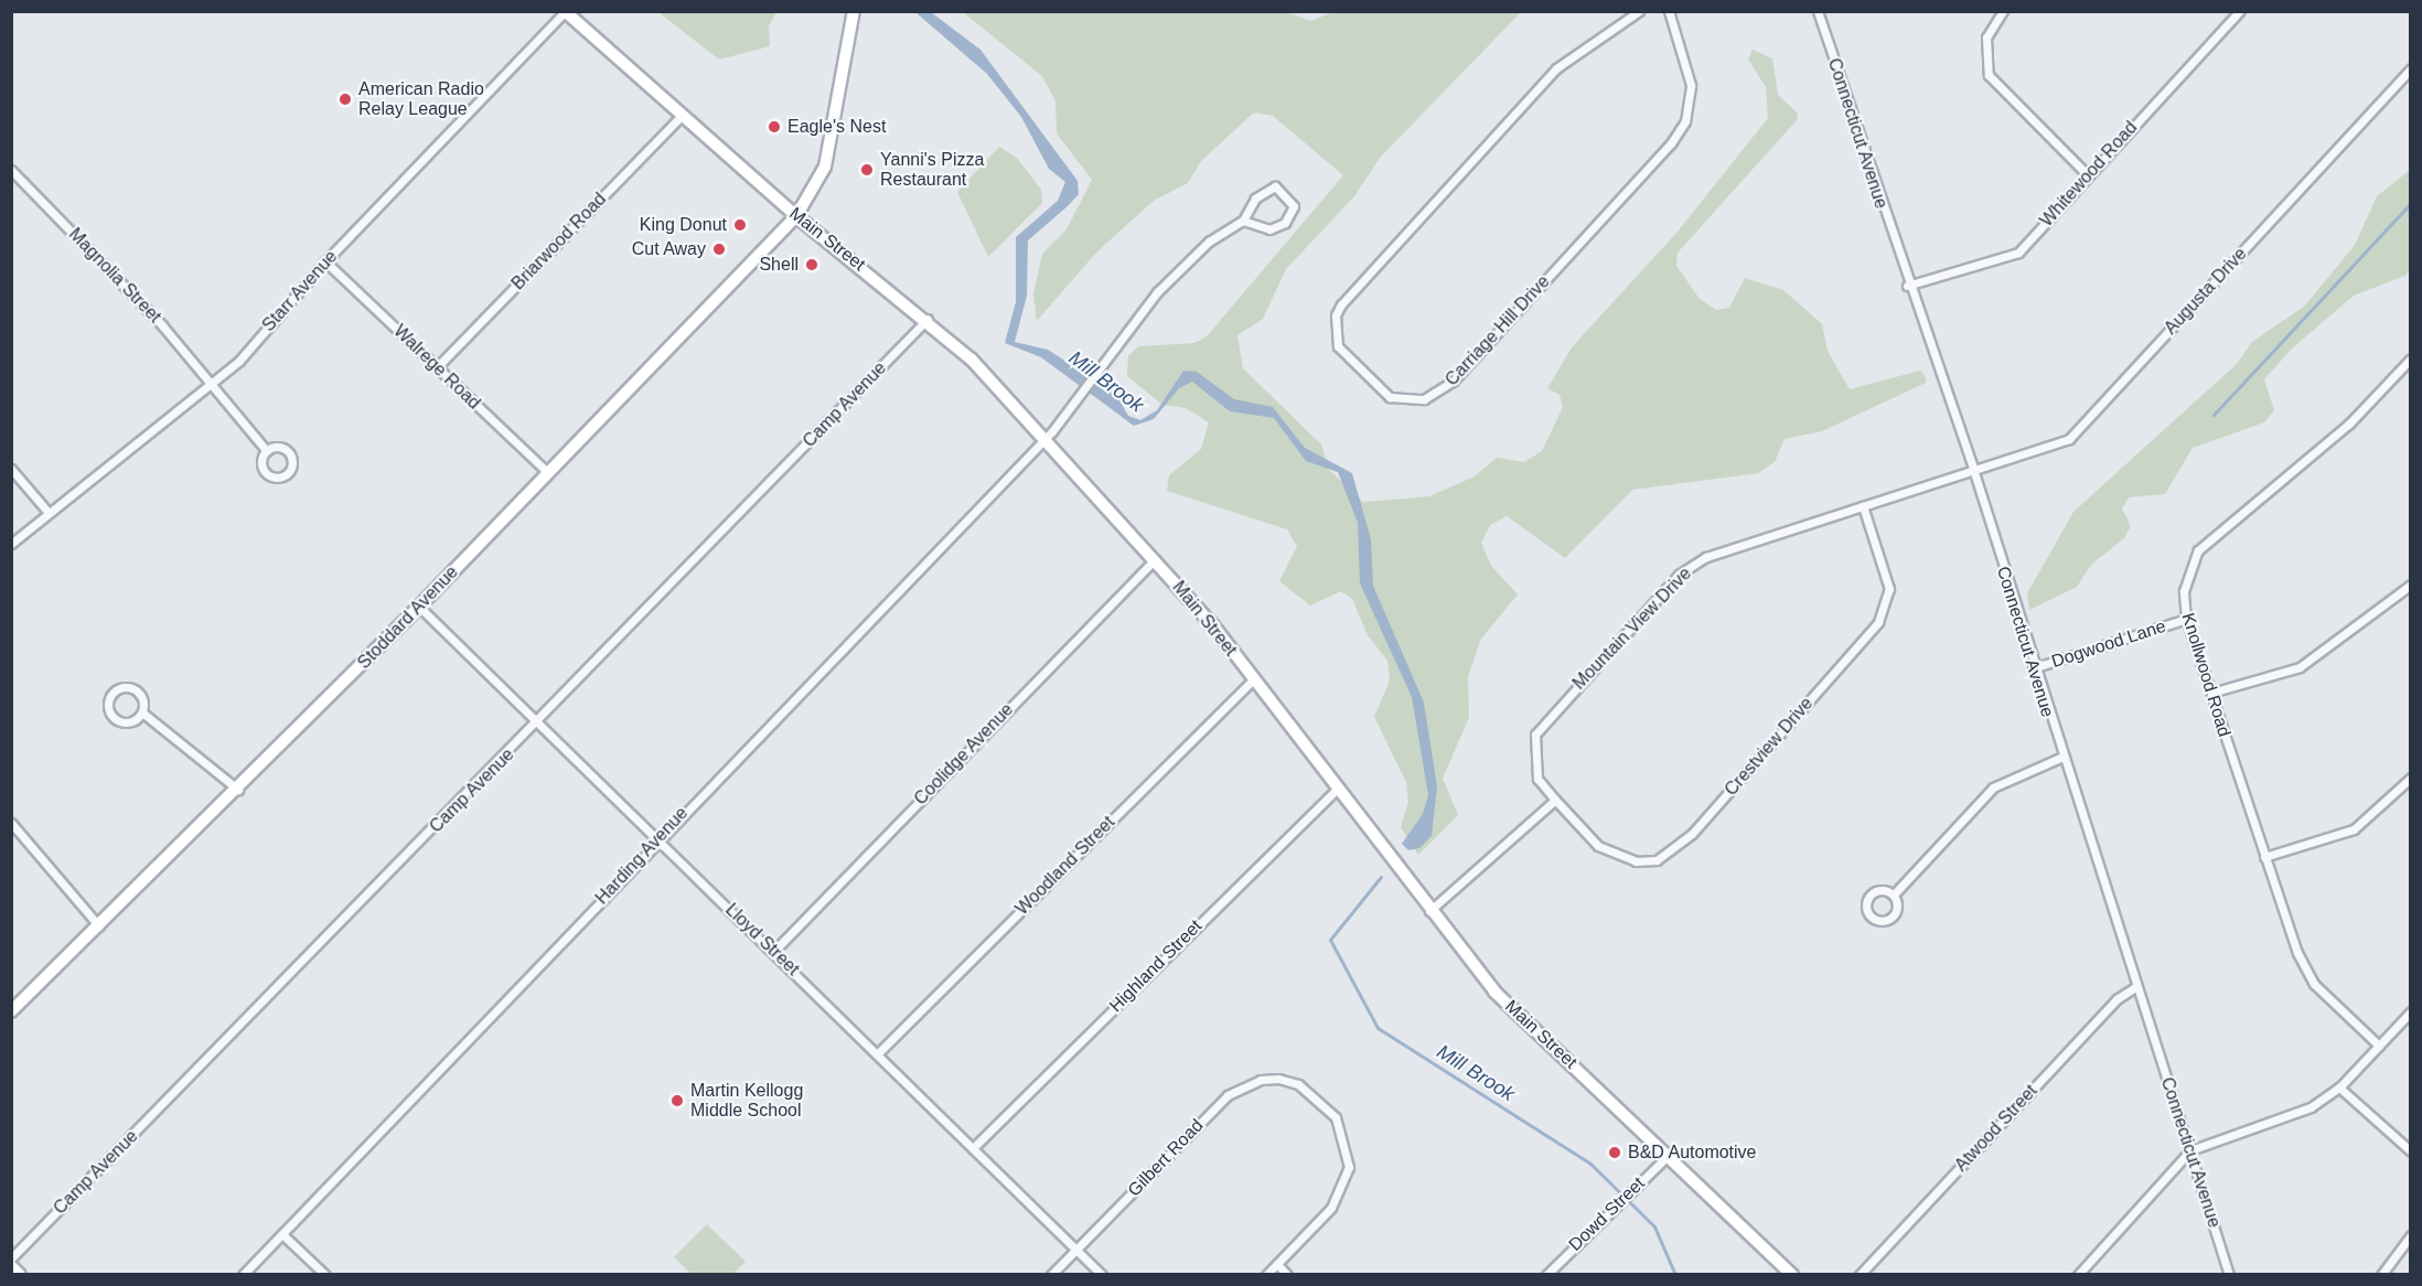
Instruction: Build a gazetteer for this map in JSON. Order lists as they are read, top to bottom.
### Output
{
  "streets": {
    "main road": ["Main Street", "Stoddard Avenue"],
    "street": [
      "Connecticut Avenue",
      "Whitewood Road",
      "Briarwood Road",
      "Magnolia Street",
      "Starr Avenue",
      "Augusta Drive",
      "Carriage Hill Drive",
      "Walrege Road",
      "Camp Avenue",
      "Mountain View Drive",
      "Dogwood Lane",
      "Knollwood Road",
      "Crestview Drive",
      "Coolidge Avenue",
      "Harding Avenue",
      "Woodland Street",
      "Lloyd Street",
      "Highland Street",
      "Atwood Street",
      "Gilbert Road",
      "Dowd Street"
    ]
  },
  "crossings": [
    ["Connecticut Avenue", "Whitewood Road"],
    ["Connecticut Avenue", "Augusta Drive"],
    ["Connecticut Avenue", "Mountain View Drive"],
    ["Connecticut Avenue", "Dogwood Lane"],
    ["Connecticut Avenue", "Atwood Street"],
    ["Main Street", "Briarwood Road"],
    ["Main Street", "Starr Avenue"],
    ["Main Street", "Camp Avenue"],
    ["Main Street", "Stoddard Avenue"],
    ["Main Street", "Coolidge Avenue"],
    ["Main Street", "Harding Avenue"],
    ["Main Street", "Woodland Street"],
    ["Main Street", "Highland Street"],
    ["Main Street", "Dowd Street"],
    ["Briarwood Road", "Walrege Road"],
    ["Magnolia Street", "Starr Avenue"],
    ["Starr Avenue", "Walrege Road"],
    ["Augusta Drive", "Mountain View Drive"],
    ["Walrege Road", "Stoddard Avenue"],
    ["Camp Avenue", "Lloyd Street"],
    ["Stoddard Avenue", "Lloyd Street"],
    ["Mountain View Drive", "Crestview Drive"],
    ["Dogwood Lane", "Knollwood Road"],
    ["Coolidge Avenue", "Lloyd Street"],
    ["Harding Avenue", "Lloyd Street"],
    ["Woodland Street", "Lloyd Street"],
    ["Lloyd Street", "Highland Street"],
    ["Lloyd Street", "Gilbert Road"]
  ],
  "water": ["Mill Brook"],
  "places": [
    "American Radio Relay League",
    "Eagle's Nest",
    "Yanni's Pizza Restaurant",
    "King Donut",
    "Cut Away",
    "Shell",
    "Martin Kellogg Middle School",
    "B&D Automotive"
  ]
}
